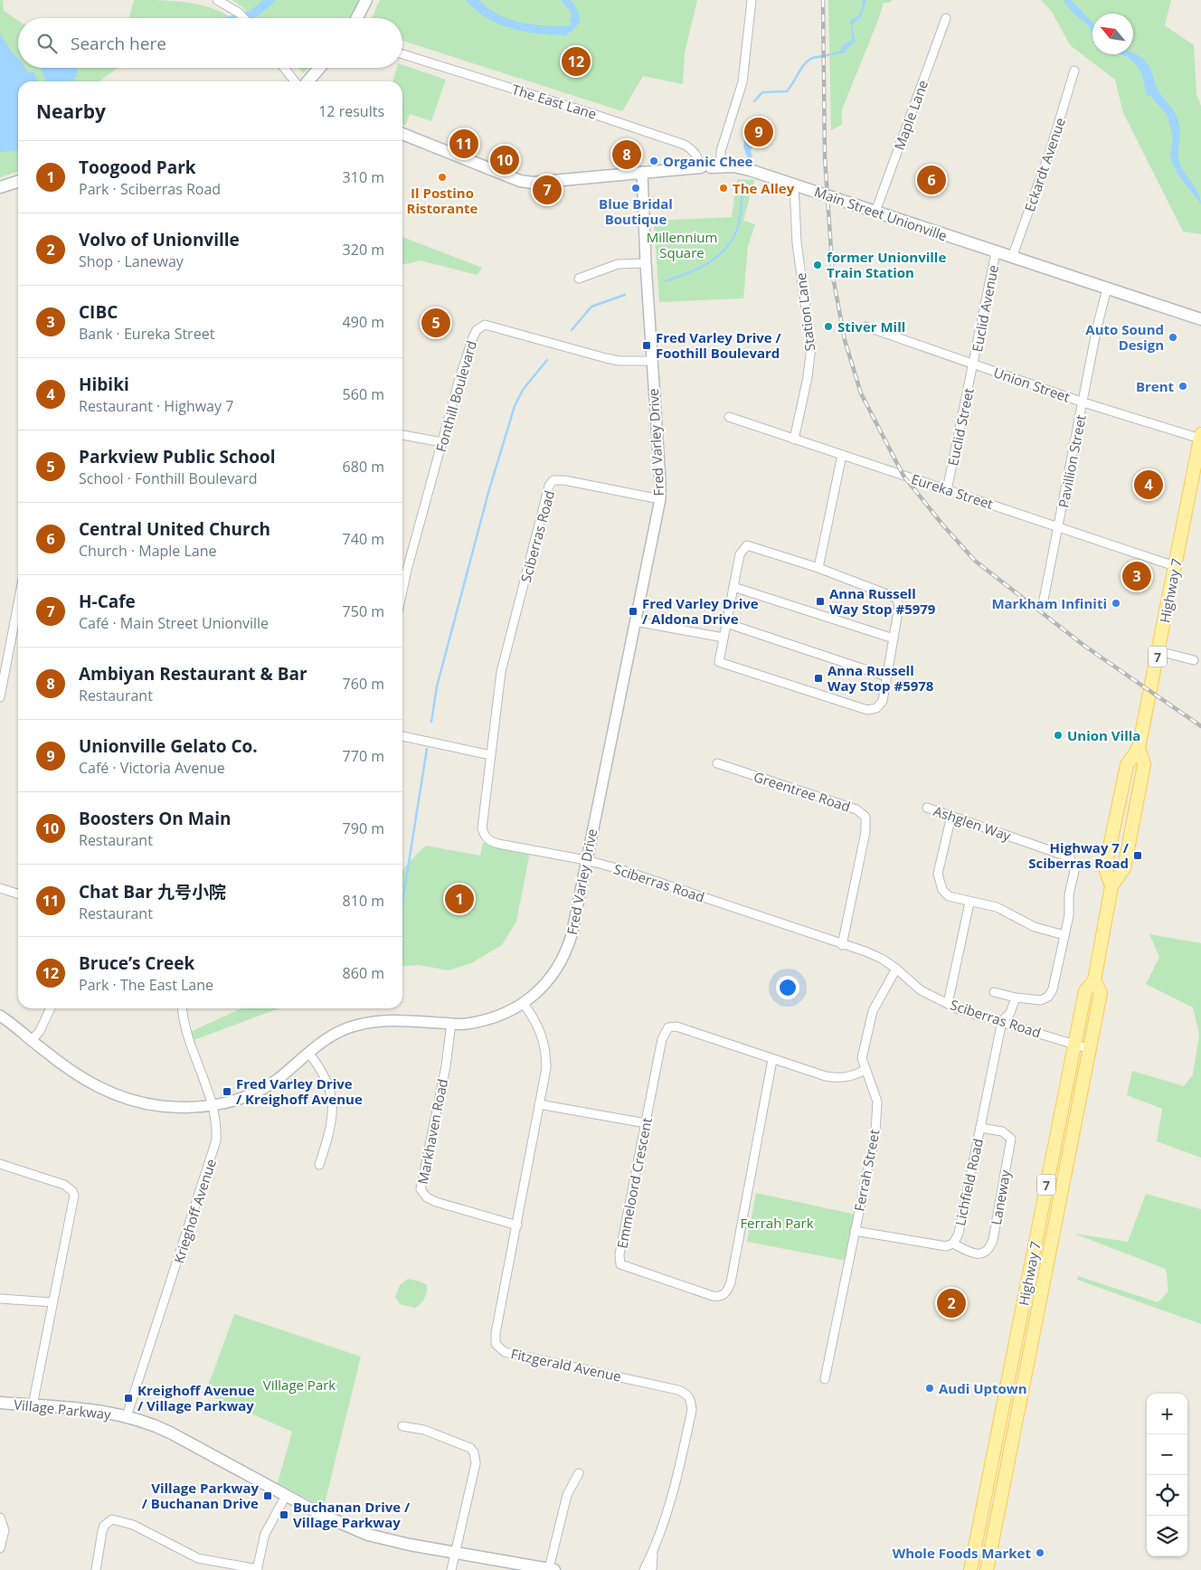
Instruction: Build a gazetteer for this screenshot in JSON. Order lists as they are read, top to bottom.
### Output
{
  "streets": {
    "main road": [
      "Main Street Unionville",
      "Highway 7",
      "7",
      "Village Parkway"
    ],
    "street": [
      "The East Lane",
      "Maple Lane",
      "Eckardt Avenue",
      "Euclid Avenue",
      "Station Lane",
      "Union Street",
      "Fonthill Boulevard",
      "Euclid Street",
      "Fred Varley Drive",
      "Pavillion Street",
      "Eureka Street",
      "Sciberras Road",
      "Greentree Road",
      "Ashglen Way",
      "Markhaven Road",
      "Ferrah Street",
      "Lichfield Road",
      "Emmeloord Crescent",
      "Laneway",
      "Krieghoff Avenue",
      "Fitzgerald Avenue"
    ]
  },
  "crossings": [
    ["The East Lane", "Main Street Unionville"],
    ["Maple Lane", "Main Street Unionville"],
    ["Eckardt Avenue", "Main Street Unionville"],
    ["Main Street Unionville", "Euclid Avenue"],
    ["Main Street Unionville", "Station Lane"],
    ["Main Street Unionville", "Fred Varley Drive"],
    ["Main Street Unionville", "Pavillion Street"],
    ["Euclid Avenue", "Union Street"],
    ["Euclid Avenue", "Euclid Street"],
    ["Station Lane", "Eureka Street"],
    ["Union Street", "Euclid Street"],
    ["Union Street", "Pavillion Street"],
    ["Union Street", "Highway 7"],
    ["Fonthill Boulevard", "Fred Varley Drive"],
    ["Euclid Street", "Eureka Street"],
    ["Fred Varley Drive", "Sciberras Road"],
    ["Fred Varley Drive", "Markhaven Road"],
    ["Fred Varley Drive", "Krieghoff Avenue"],
    ["Fred Varley Drive", "Fitzgerald Avenue"],
    ["Pavillion Street", "Eureka Street"],
    ["Eureka Street", "Highway 7"],
    ["Sciberras Road", "Highway 7"],
    ["Sciberras Road", "Greentree Road"],
    ["Sciberras Road", "Ferrah Street"],
    ["Sciberras Road", "Lichfield Road"],
    ["Markhaven Road", "Fitzgerald Avenue"],
    ["Ferrah Street", "Lichfield Road"],
    ["Ferrah Street", "Emmeloord Crescent"],
    ["Lichfield Road", "Laneway"],
    ["Krieghoff Avenue", "Village Parkway"]
  ],
  "parks": ["Millennium Square", "Ferrah Park", "Village Park"],
  "places": {
    "other": [
      "Organic Chee",
      "Il Postino Ristorante",
      "Blue Bridal Boutique",
      "The Alley",
      "former Unionville Train Station",
      "Stiver Mill",
      "Auto Sound Design",
      "Brent",
      "Markham Infiniti",
      "Union Villa",
      "Audi Uptown",
      "Whole Foods Market"
    ],
    "transit": [
      "Fred Varley Drive / Foothill Boulevard",
      "Anna Russell Way Stop #5979",
      "Fred Varley Drive / Aldona Drive",
      "Anna Russell Way Stop #5978",
      "Highway 7 / Sciberras Road",
      "Fred Varley Drive / Kreighoff Avenue",
      "Kreighoff Avenue / Village Parkway",
      "Village Parkway / Buchanan Drive",
      "Buchanan Drive / Village Parkway"
    ]
  },
  "north": "top left",
  "page": {
    "search": "Search here",
    "pins": [
      "12",
      "9",
      "11",
      "8",
      "10",
      "6",
      "7",
      "5",
      "4",
      "3",
      "1",
      "2"
    ],
    "heading": ["Nearby", "12 results"],
    "list": [
      {
        "mark": "1",
        "name": "Toogood Park",
        "note": "Park · Sciberras Road",
        "value": "310 m"
      },
      {
        "mark": "2",
        "name": "Volvo of Unionville",
        "note": "Shop · Laneway",
        "value": "320 m"
      },
      {
        "mark": "3",
        "name": "CIBC",
        "note": "Bank · Eureka Street",
        "value": "490 m"
      },
      {
        "mark": "4",
        "name": "Hibiki",
        "note": "Restaurant · Highway 7",
        "value": "560 m"
      },
      {
        "mark": "5",
        "name": "Parkview Public School",
        "note": "School · Fonthill Boulevard",
        "value": "680 m"
      },
      {
        "mark": "6",
        "name": "Central United Church",
        "note": "Church · Maple Lane",
        "value": "740 m"
      },
      {
        "mark": "7",
        "name": "H-Cafe",
        "note": "Café · Main Street Unionville",
        "value": "750 m"
      },
      {
        "mark": "8",
        "name": "Ambiyan Restaurant & Bar",
        "note": "Restaurant",
        "value": "760 m"
      },
      {
        "mark": "9",
        "name": "Unionville Gelato Co.",
        "note": "Café · Victoria Avenue",
        "value": "770 m"
      },
      {
        "mark": "10",
        "name": "Boosters On Main",
        "note": "Restaurant",
        "value": "790 m"
      },
      {
        "mark": "11",
        "name": "Chat Bar 九号小院",
        "note": "Restaurant",
        "value": "810 m"
      },
      {
        "mark": "12",
        "name": "Bruce’s Creek",
        "note": "Park · The East Lane",
        "value": "860 m"
      }
    ],
    "map_buttons": ["+", "−"]
  }
}
